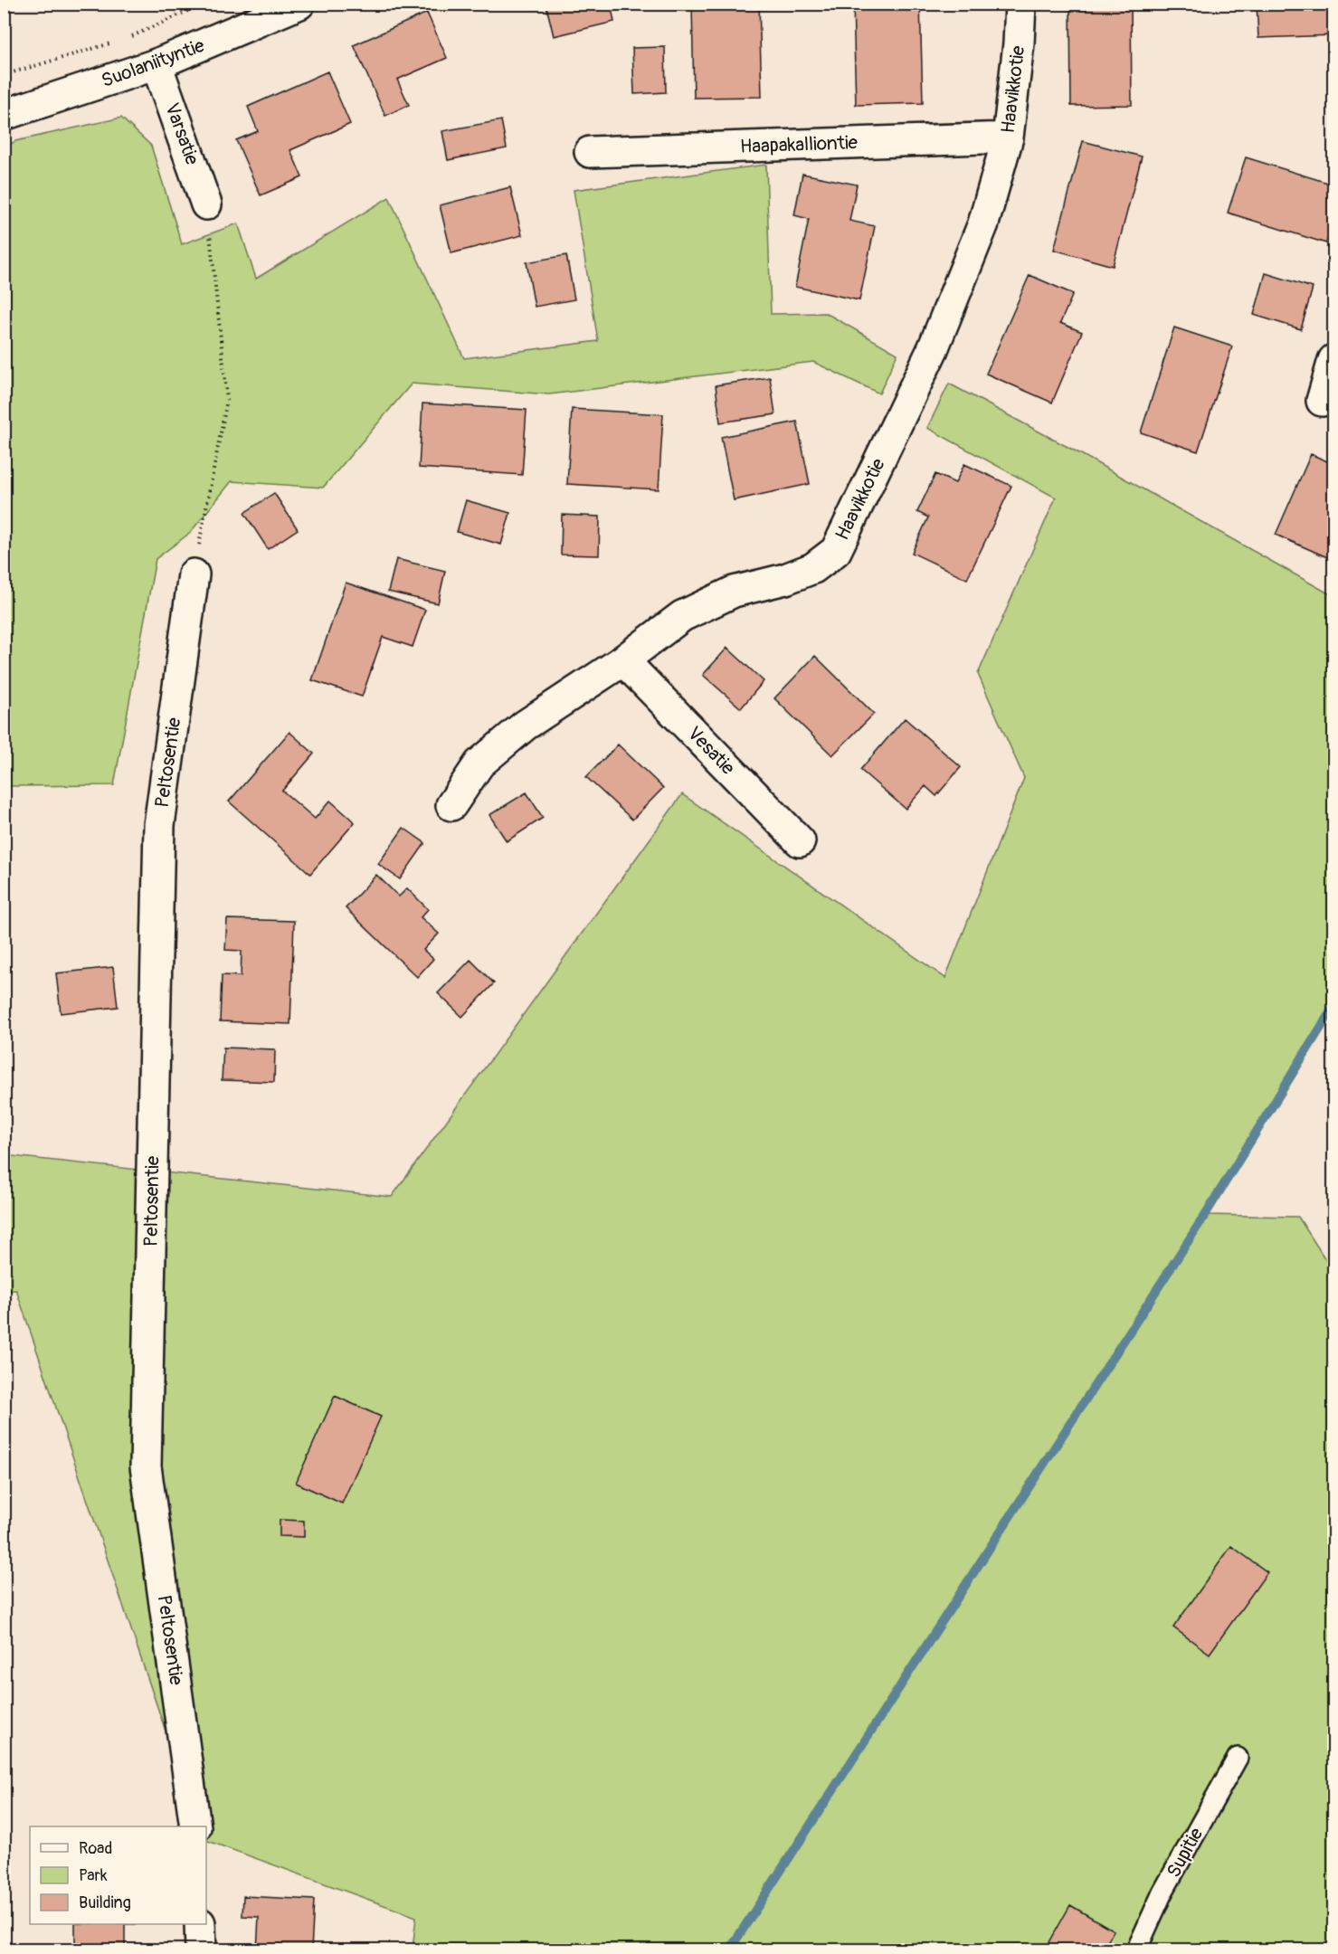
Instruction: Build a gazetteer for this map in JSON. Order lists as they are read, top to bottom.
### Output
{
  "streets": {
    "street": [
      "Suolaniityntie",
      "Haavikkotie",
      "Varsatie",
      "Haapakalliontie",
      "Vesatie",
      "Peltosentie"
    ],
    "lane": ["Supitie"]
  },
  "crossings": [
    ["Suolaniityntie", "Varsatie"],
    ["Haavikkotie", "Haapakalliontie"],
    ["Haavikkotie", "Vesatie"]
  ],
  "legend": ["Road", "Park", "Building"]
}
